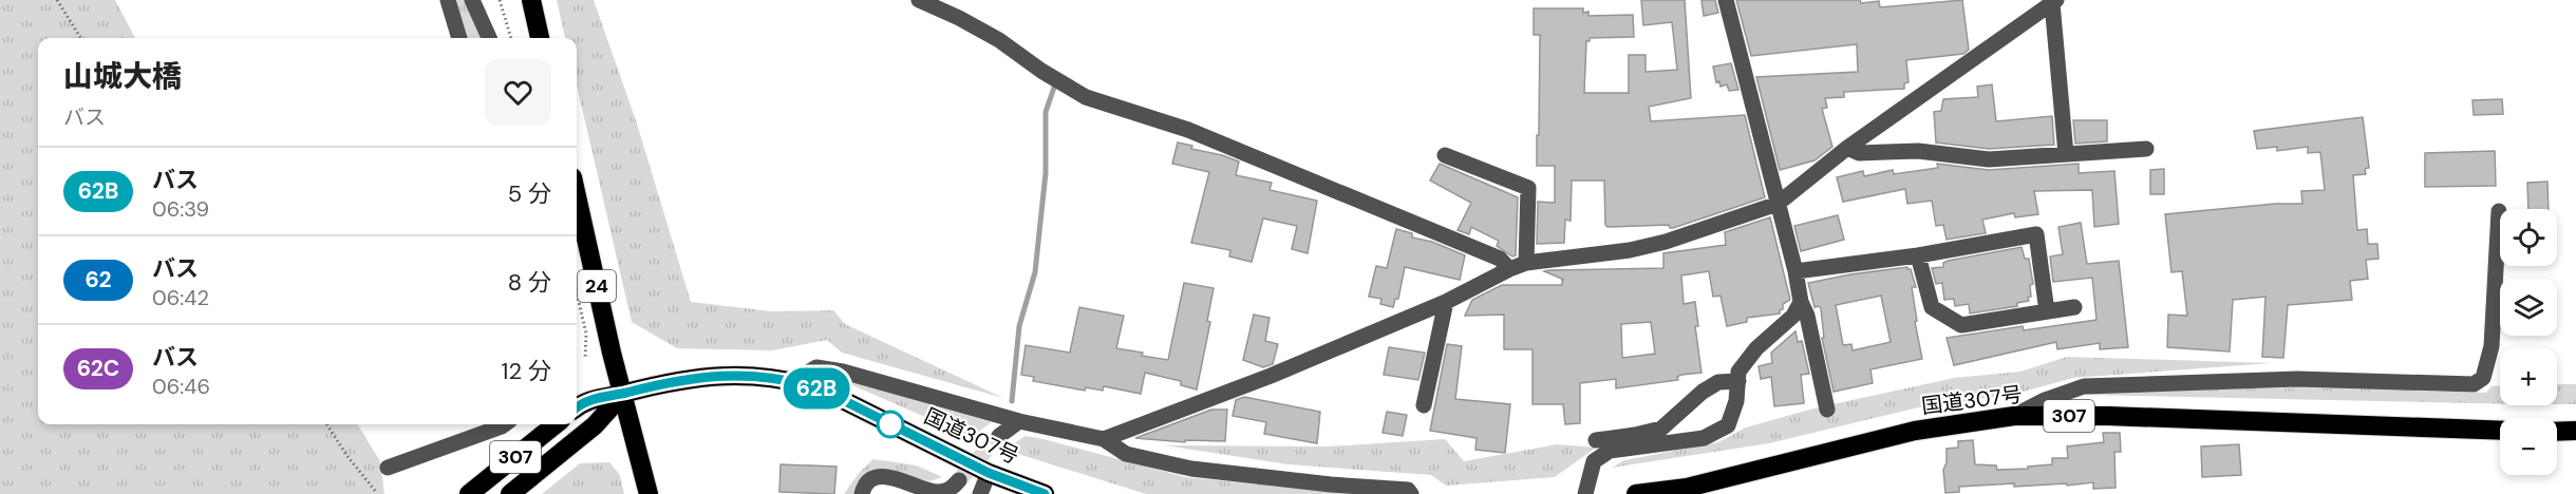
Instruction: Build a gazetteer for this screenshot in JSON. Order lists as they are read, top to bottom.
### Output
{
  "streets": {
    "highway": ["24", "国道307号", "307"]
  },
  "crossings": [
    ["24", "国道307号"],
    ["24", "307"],
    ["国道307号", "307"]
  ],
  "lines": ["bus line 62B"],
  "page": {
    "on_map": "62B",
    "heading": ["山城大橋", "バス"],
    "list": [
      {
        "mark": "62B",
        "name": "バス",
        "note": "06:39",
        "value": "5 分"
      },
      {
        "mark": "62",
        "name": "バス",
        "note": "06:42",
        "value": "8 分"
      },
      {
        "mark": "62C",
        "name": "バス",
        "note": "06:46",
        "value": "12 分"
      }
    ],
    "map_buttons": ["+", "−"]
  }
}
